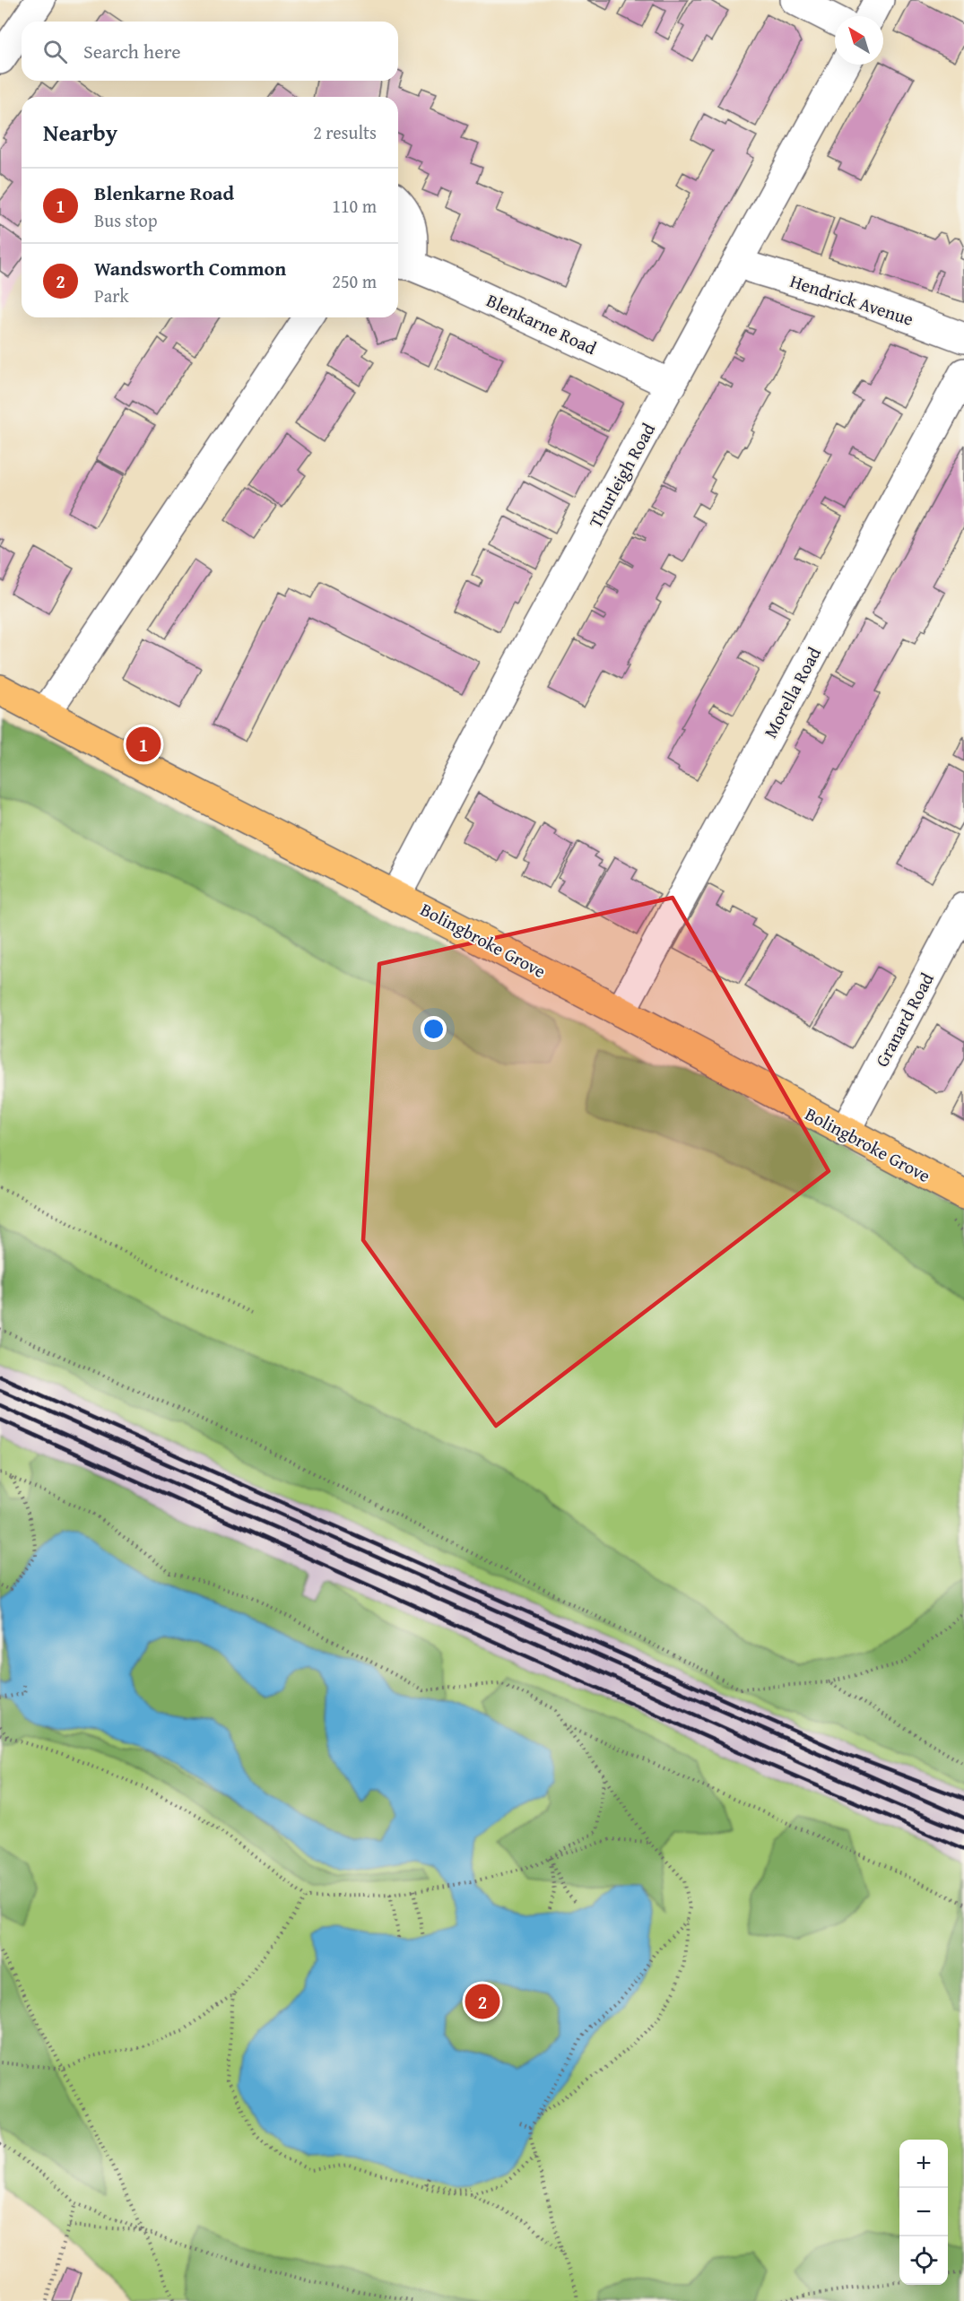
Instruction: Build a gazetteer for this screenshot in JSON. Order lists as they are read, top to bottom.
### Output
{
  "streets": {
    "main road": ["Bolingbroke Grove"],
    "street": [
      "Hendrick Avenue",
      "Blenkarne Road",
      "Thurleigh Road",
      "Morella Road",
      "Granard Road"
    ]
  },
  "crossings": [
    ["Hendrick Avenue", "Thurleigh Road"],
    ["Blenkarne Road", "Thurleigh Road"],
    ["Thurleigh Road", "Bolingbroke Grove"],
    ["Morella Road", "Bolingbroke Grove"],
    ["Bolingbroke Grove", "Granard Road"]
  ],
  "north": "top left",
  "page": {
    "search": "Search here",
    "heading": ["Nearby", "2 results"],
    "list": [
      {
        "mark": "1",
        "name": "Blenkarne Road",
        "note": "Bus stop",
        "value": "110 m"
      },
      {
        "mark": "2",
        "name": "Wandsworth Common",
        "note": "Park",
        "value": "250 m"
      }
    ],
    "pins": ["1", "2"],
    "map_buttons": ["+", "−"]
  }
}
